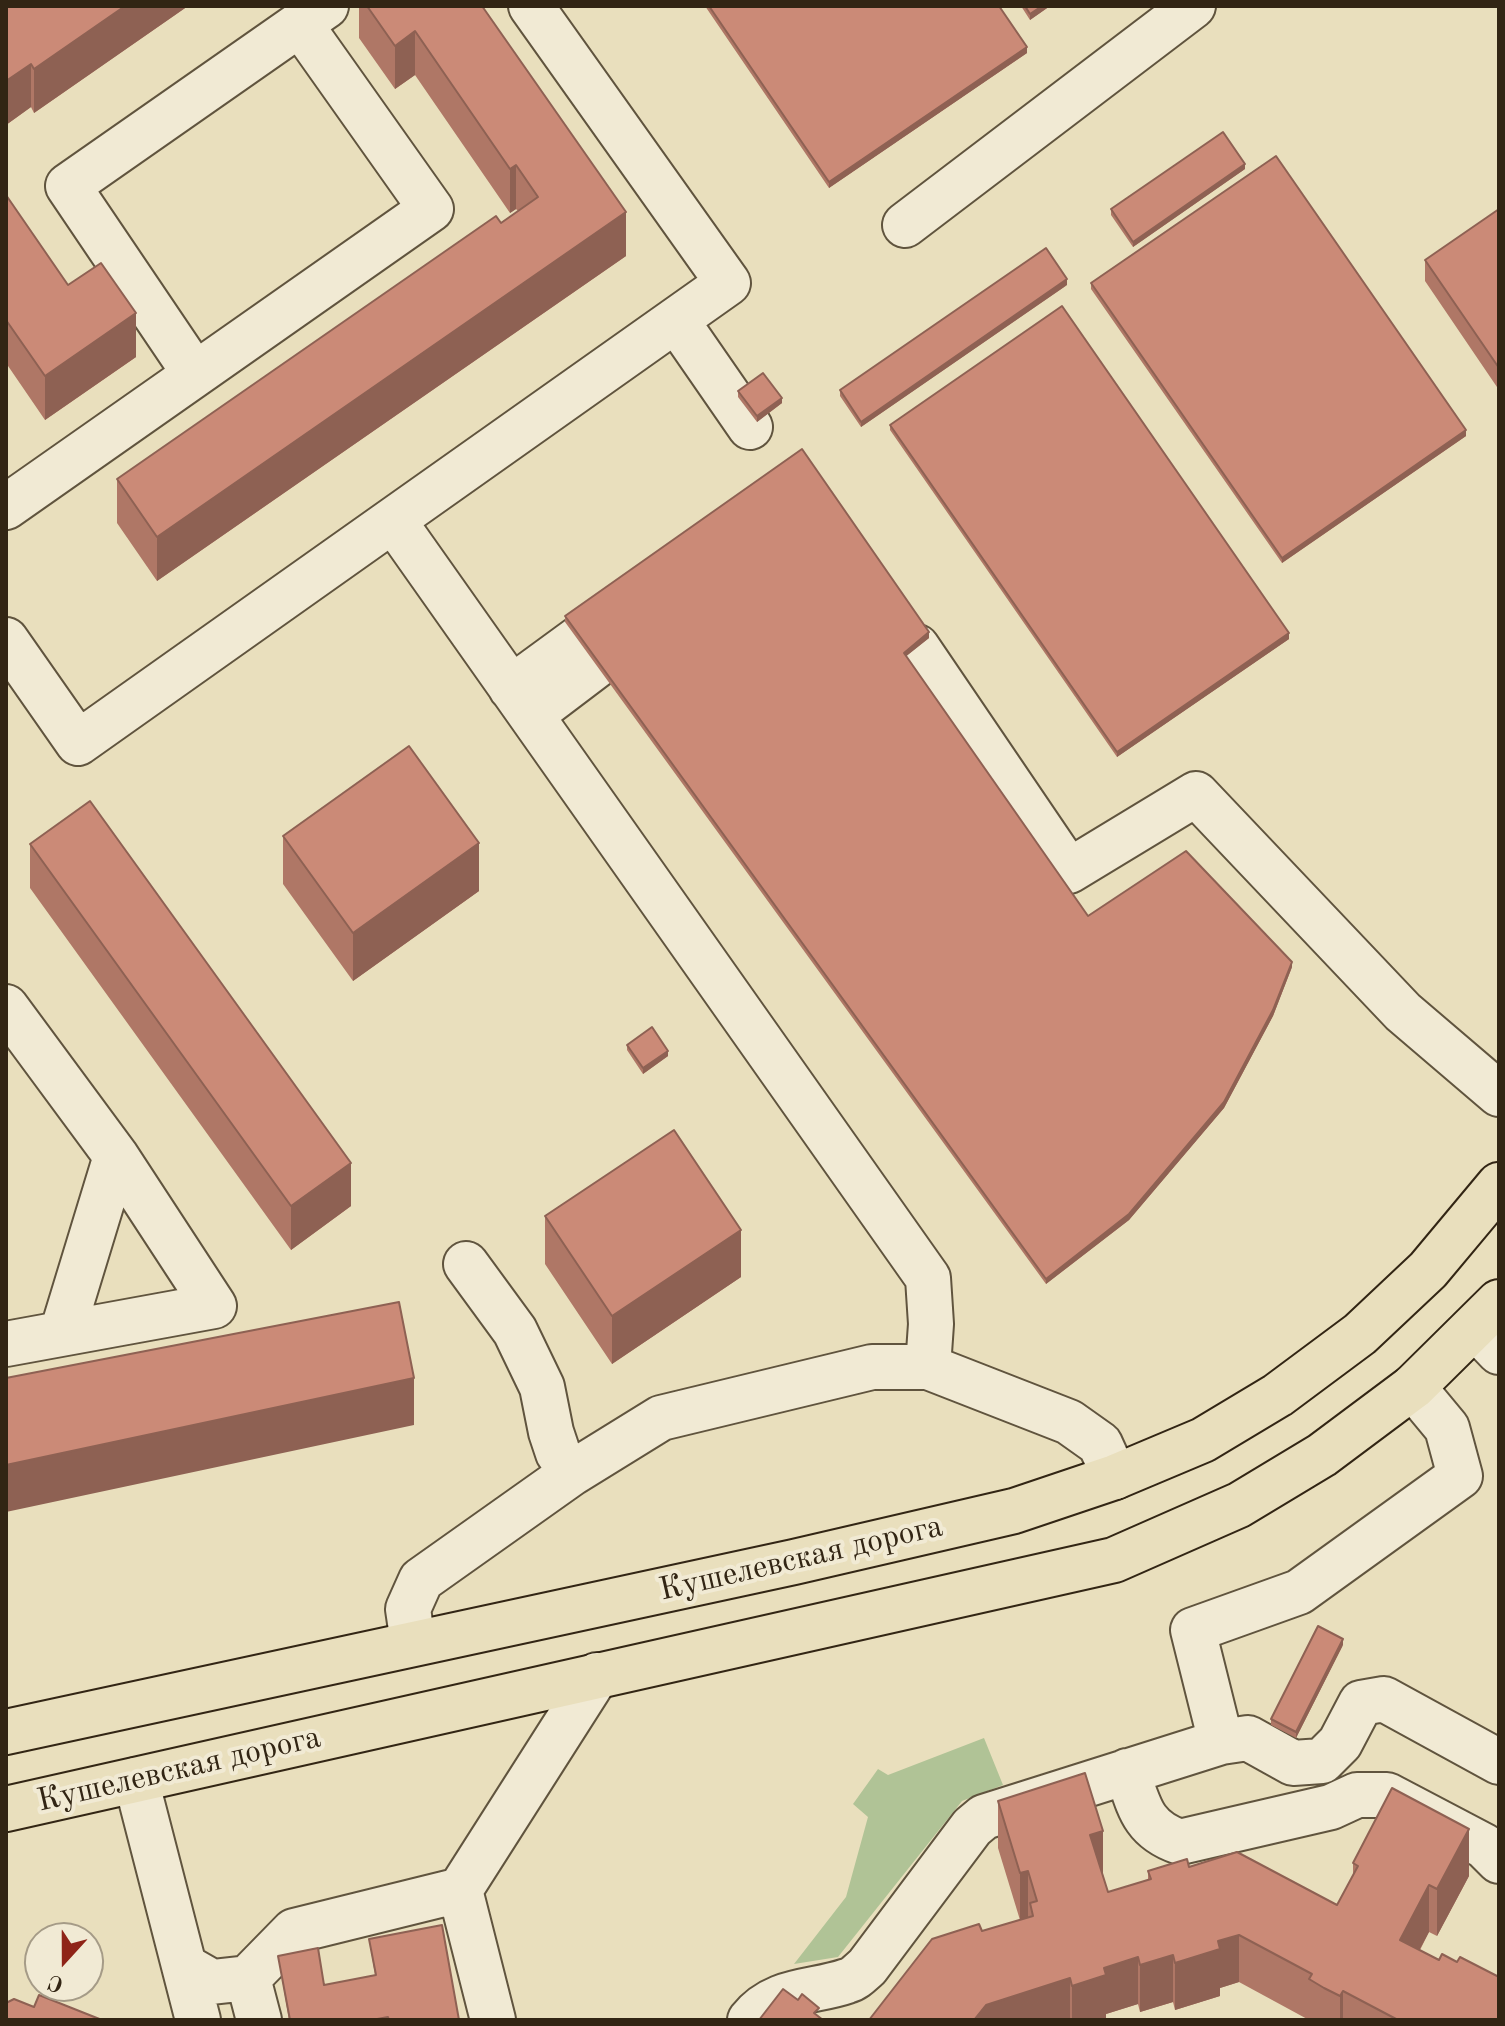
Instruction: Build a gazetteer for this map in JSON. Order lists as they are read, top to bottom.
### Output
{
  "streets": {
    "main road": ["Кушелевская дорога"]
  },
  "north": "bottom"
}
